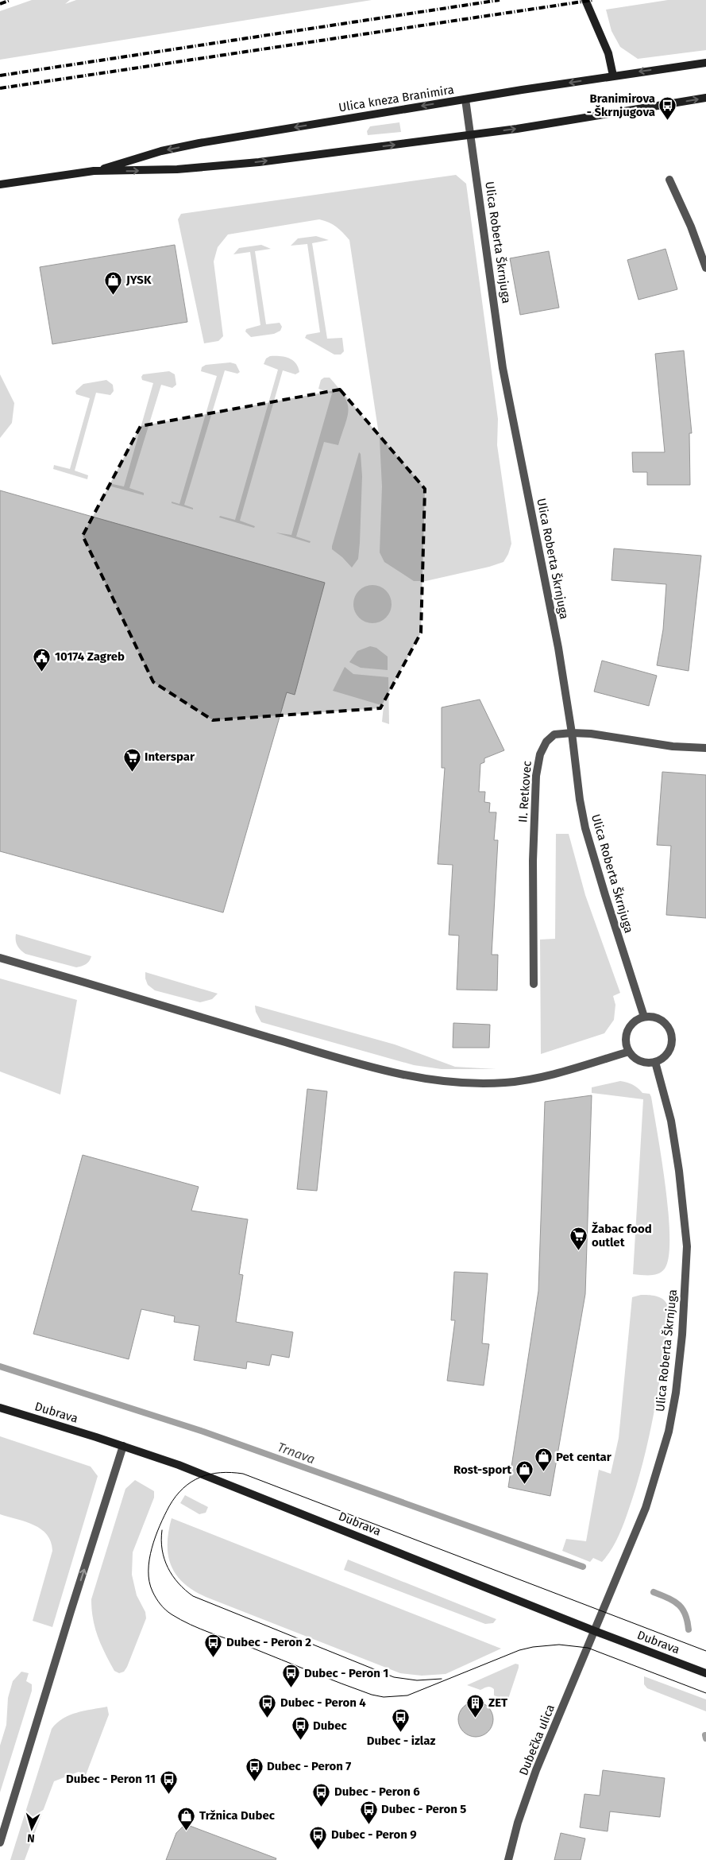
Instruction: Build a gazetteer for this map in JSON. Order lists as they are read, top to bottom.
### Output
{
  "streets": {
    "main road": ["Ulica kneza Branimira", "Dubrava"],
    "street": ["Ulica Roberta Škrnjuga", "II. Retkovec", "Dubečka ulica"]
  },
  "crossings": [
    ["Ulica kneza Branimira", "Ulica Roberta Škrnjuga"],
    ["Ulica Roberta Škrnjuga", "II. Retkovec"],
    ["Ulica Roberta Škrnjuga", "Dubrava"],
    ["Ulica Roberta Škrnjuga", "Dubečka ulica"],
    ["Dubrava", "Dubečka ulica"]
  ],
  "water": ["Trnava"],
  "places": {
    "bus stop": [
      "Branimirova - Škrnjugova",
      "Dubec - Peron 2",
      "Dubec - Peron 1",
      "Dubec - Peron 4",
      "Dubec - izlaz",
      "Dubec",
      "Dubec - Peron 7",
      "Dubec - Peron 11",
      "Dubec - Peron 6",
      "Dubec - Peron 5",
      "Dubec - Peron 9"
    ],
    "shop": [
      "JYSK",
      "Pet centar",
      "Rost-sport",
      "Tržnica Dubec"
    ],
    "public building": ["10174 Zagreb"],
    "supermarket": ["Interspar", "Žabac food outlet"],
    "building": ["ZET"]
  },
  "north": "bottom"
}
